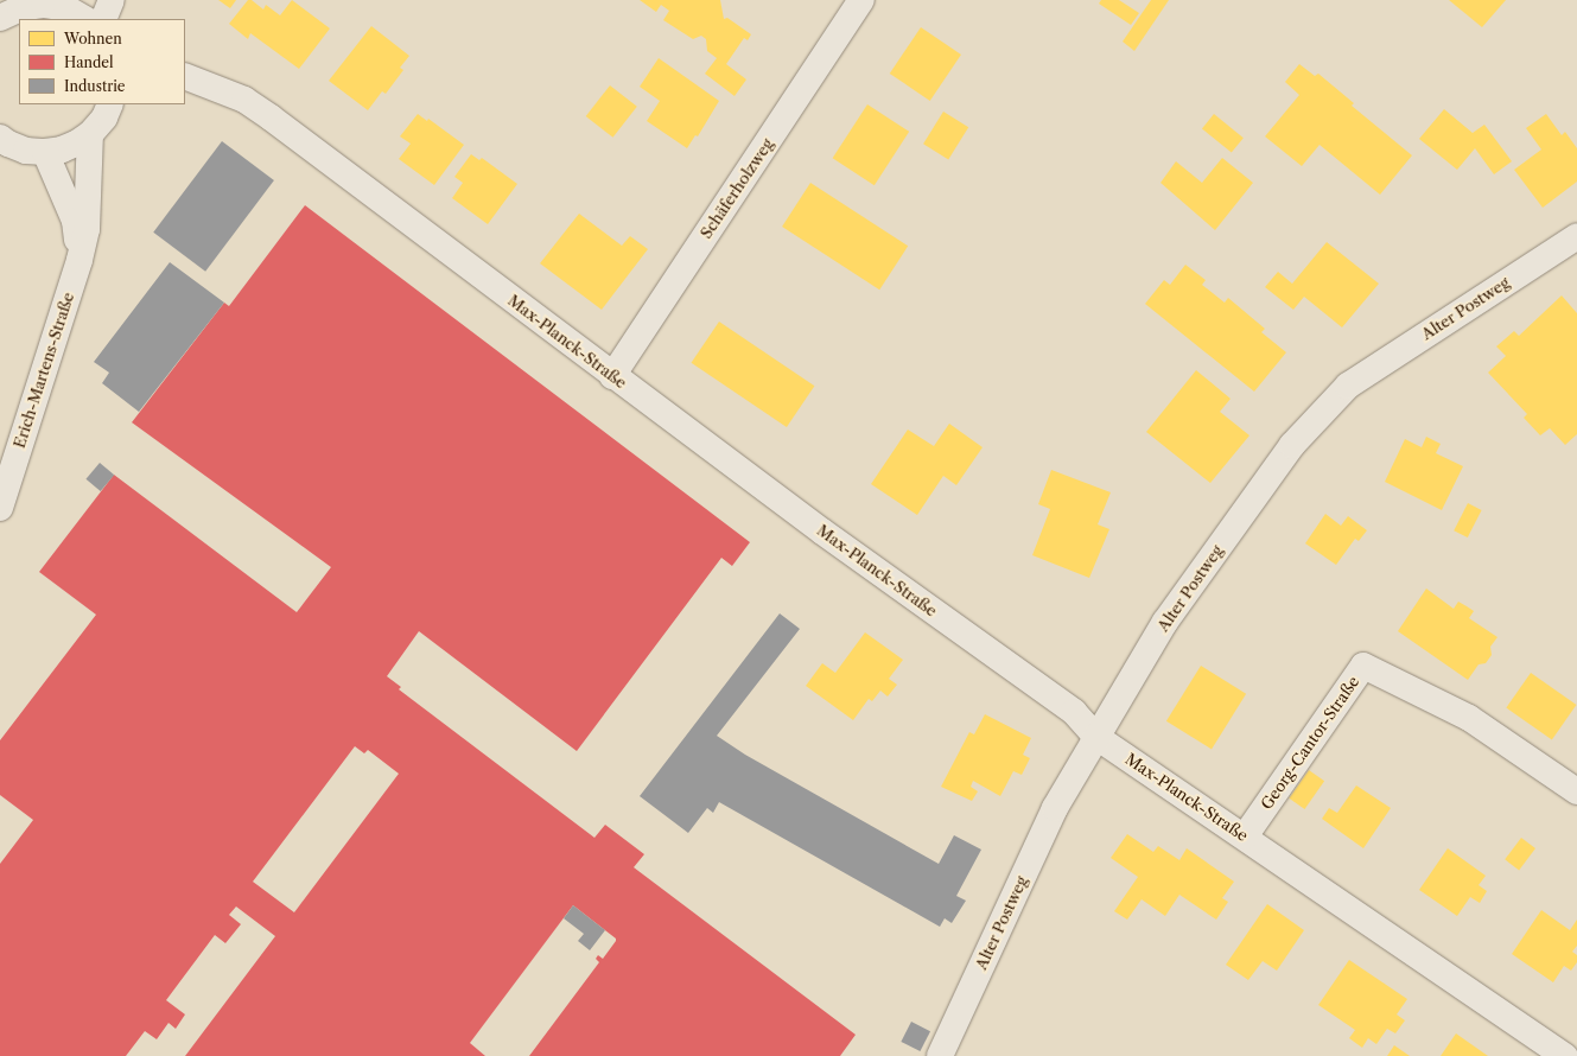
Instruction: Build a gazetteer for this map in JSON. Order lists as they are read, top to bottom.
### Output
{
  "streets": {
    "street": [
      "Schäferholzweg",
      "Alter Postweg",
      "Max-Planck-Straße",
      "Erich-Martens-Straße",
      "Georg-Cantor-Straße"
    ]
  },
  "crossings": [
    ["Schäferholzweg", "Max-Planck-Straße"],
    ["Alter Postweg", "Max-Planck-Straße"],
    ["Max-Planck-Straße", "Georg-Cantor-Straße"]
  ],
  "legend": ["Wohnen", "Handel", "Industrie"]
}
